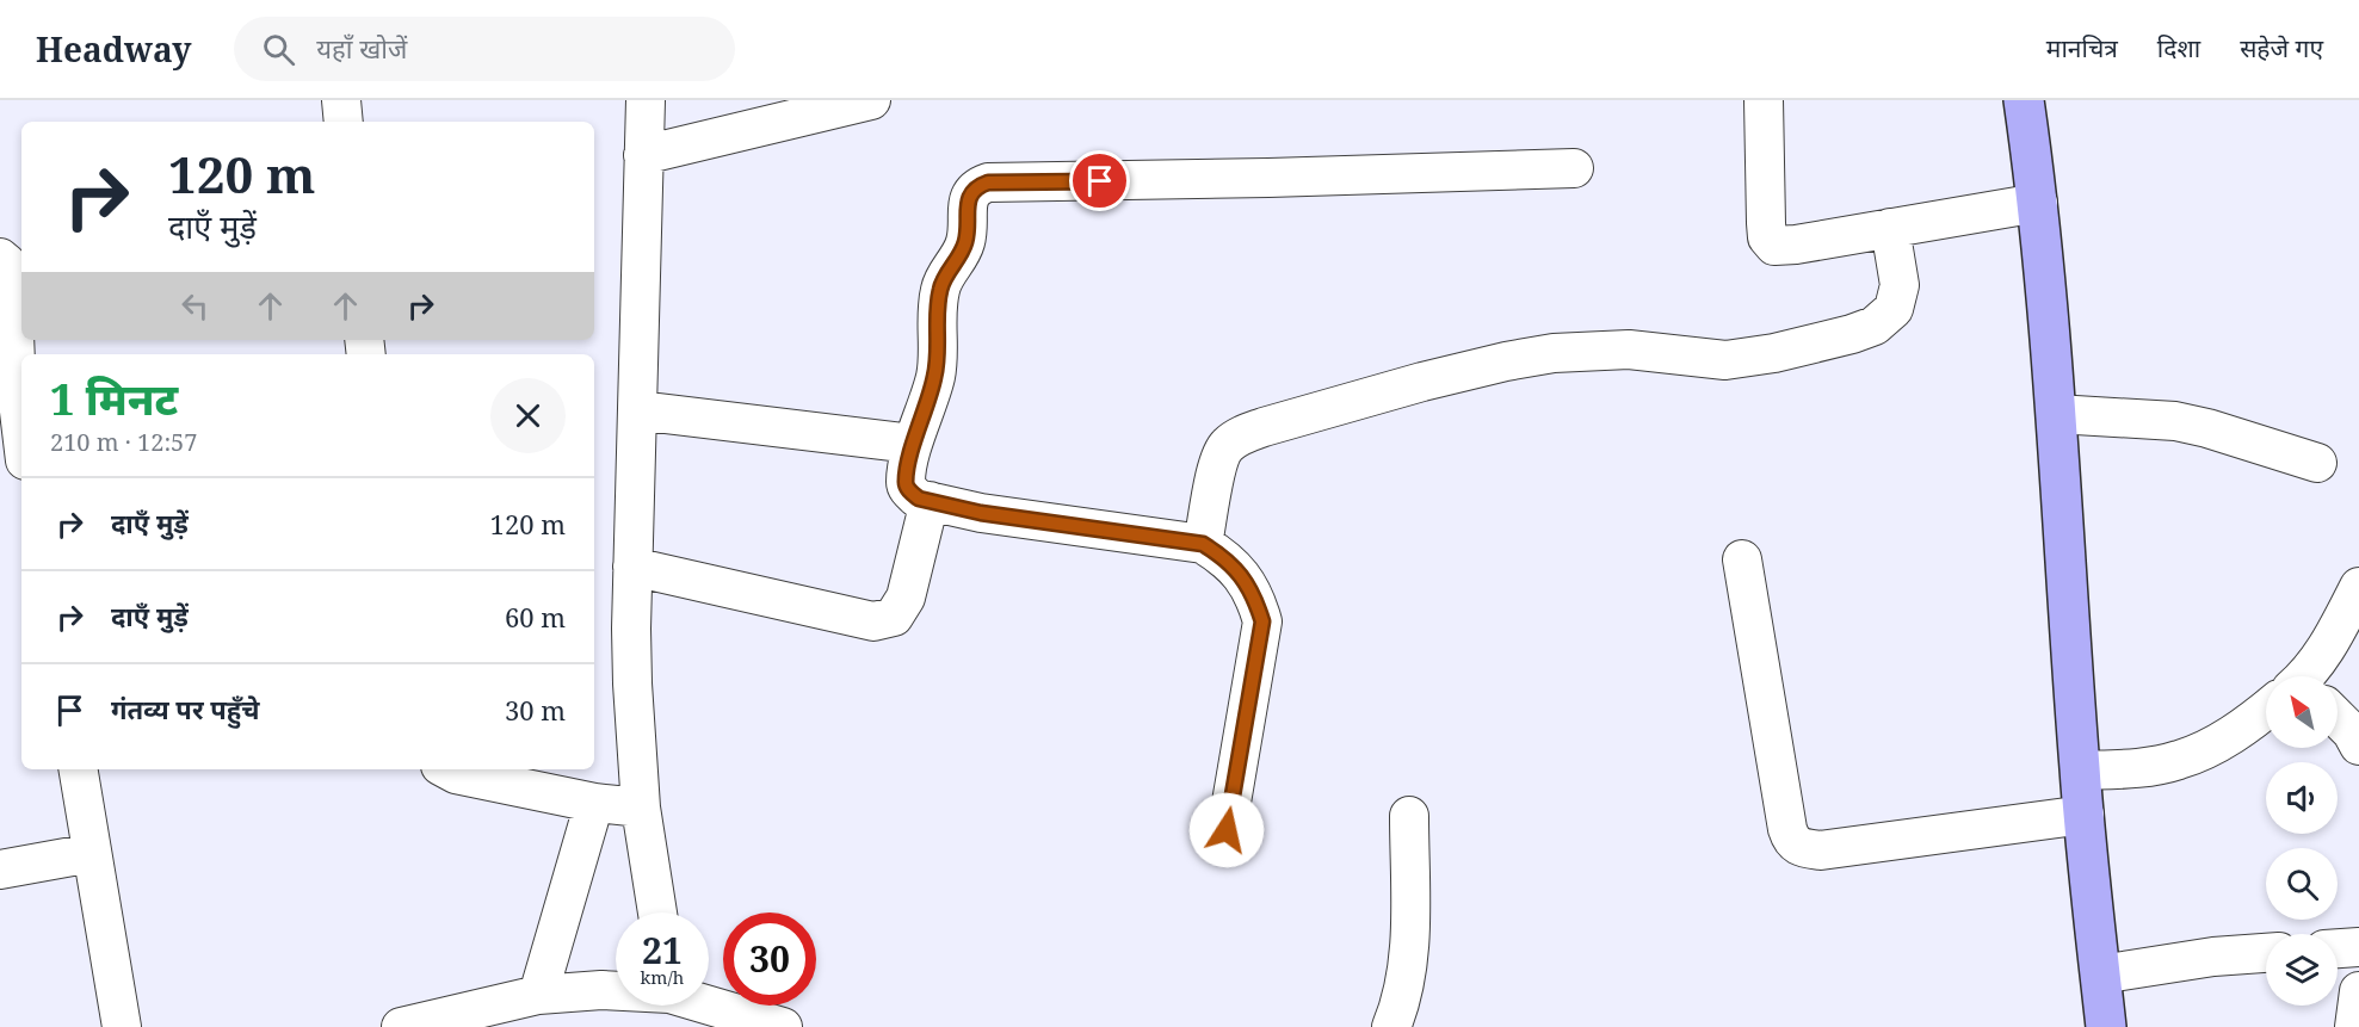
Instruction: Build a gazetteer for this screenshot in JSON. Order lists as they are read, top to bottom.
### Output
{
  "north": "top left",
  "page": {
    "header": "Headway",
    "search": "यहाँ खोजें",
    "nav": ["मानचित्र", "दिशा", "सहेजे गए"],
    "turn": ["120 m", "दाएँ मुड़ें"],
    "heading": ["1 मिनट", "210 m · 12:57"],
    "list": [
      {
        "name": "दाएँ मुड़ें",
        "value": "120 m"
      },
      {
        "name": "दाएँ मुड़ें",
        "value": "60 m"
      },
      {
        "name": "गंतव्य पर पहुँचे",
        "value": "30 m"
      }
    ],
    "speed": "21 km/h",
    "limit": "30"
  }
}
